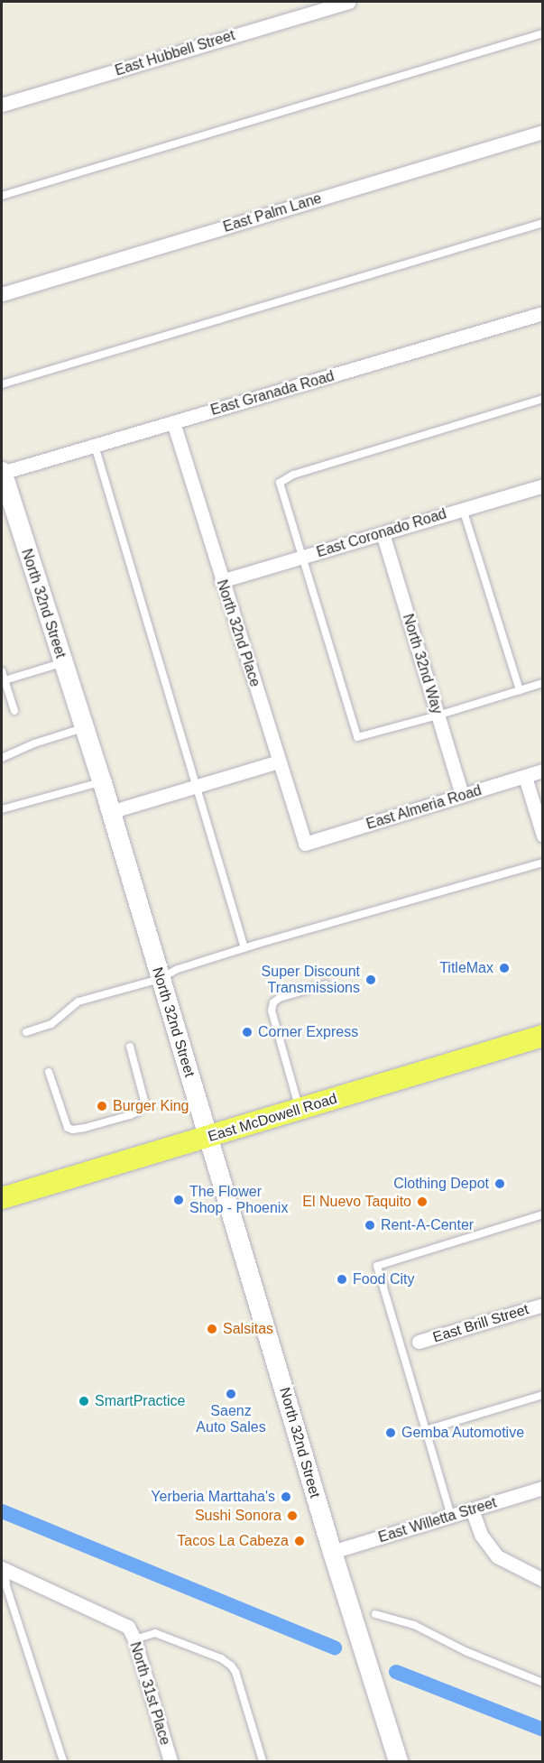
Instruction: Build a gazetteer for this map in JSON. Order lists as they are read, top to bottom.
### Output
{
  "streets": {
    "main road": ["North 32nd Street", "East McDowell Road"],
    "street": [
      "East Hubbell Street",
      "East Palm Lane",
      "East Granada Road",
      "East Coronado Road",
      "North 32nd Place",
      "North 32nd Way",
      "East Almeria Road",
      "East Brill Street",
      "East Willetta Street",
      "North 31st Place"
    ]
  },
  "crossings": [
    ["East Granada Road", "North 32nd Street"],
    ["East Granada Road", "North 32nd Place"],
    ["East Coronado Road", "North 32nd Place"],
    ["East Coronado Road", "North 32nd Way"],
    ["North 32nd Street", "East McDowell Road"],
    ["North 32nd Street", "East Willetta Street"],
    ["North 32nd Place", "East Almeria Road"],
    ["North 32nd Way", "East Almeria Road"]
  ],
  "places": [
    "TitleMax",
    "Super Discount Transmissions",
    "Corner Express",
    "Burger King",
    "Clothing Depot",
    "The Flower Shop - Phoenix",
    "El Nuevo Taquito",
    "Rent-A-Center",
    "Food City",
    "Salsitas",
    "Saenz Auto Sales",
    "SmartPractice",
    "Gemba Automotive",
    "Yerberia Marttaha's",
    "Sushi Sonora",
    "Tacos La Cabeza"
  ]
}
